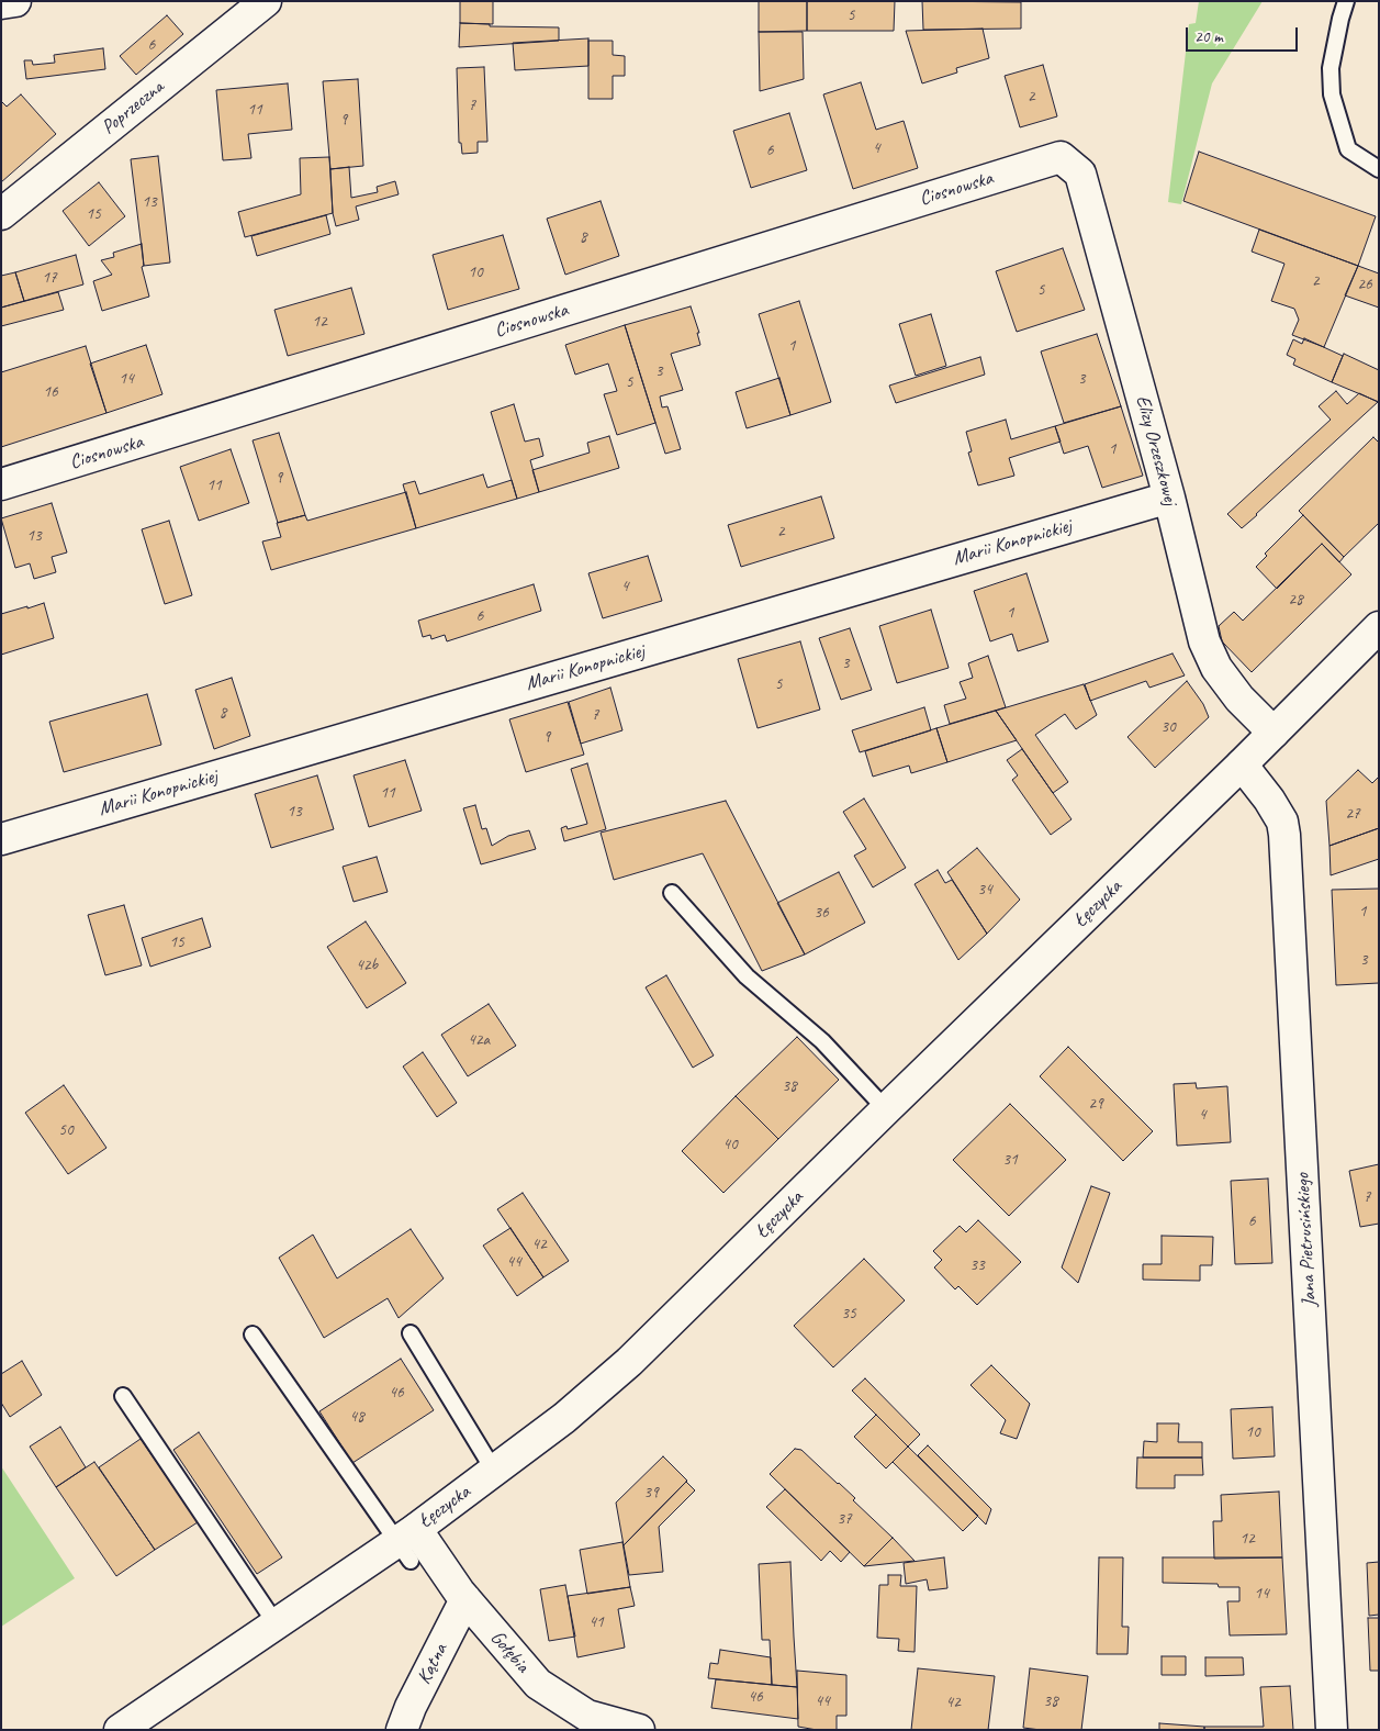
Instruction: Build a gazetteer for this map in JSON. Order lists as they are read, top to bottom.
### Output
{
  "streets": {
    "street": [
      "Poprzeczna",
      "Ciosnowska",
      "Elizy Orzeszkowej",
      "Marii Konopnickiej",
      "Łęczycka",
      "Jana Pietrusińskiego",
      "Gołębia",
      "Kątna"
    ]
  },
  "crossings": [
    ["Ciosnowska", "Elizy Orzeszkowej"],
    ["Elizy Orzeszkowej", "Marii Konopnickiej"],
    ["Elizy Orzeszkowej", "Łęczycka"],
    ["Łęczycka", "Jana Pietrusińskiego"],
    ["Łęczycka", "Gołębia"],
    ["Gołębia", "Kątna"]
  ],
  "house_numbers": [
    "5",
    "6",
    "2",
    "7",
    "11",
    "9",
    "4",
    "6",
    "13",
    "15",
    "8",
    "10",
    "17",
    "2",
    "26",
    "5",
    "12",
    "1",
    "3",
    "14",
    "3",
    "5",
    "16",
    "1",
    "9",
    "11",
    "2",
    "13",
    "4",
    "28",
    "1",
    "6",
    "3",
    "5",
    "8",
    "7",
    "30",
    "9",
    "11",
    "13",
    "27",
    "34",
    "1",
    "36",
    "15",
    "3",
    "42b",
    "42a",
    "38",
    "29",
    "4",
    "50",
    "40",
    "31",
    "7",
    "6",
    "42",
    "44",
    "33",
    "35",
    "46",
    "48",
    "10",
    "39",
    "37",
    "12",
    "14",
    "41",
    "46",
    "44",
    "38",
    "42"
  ],
  "scale_bar": "20 m"
}
